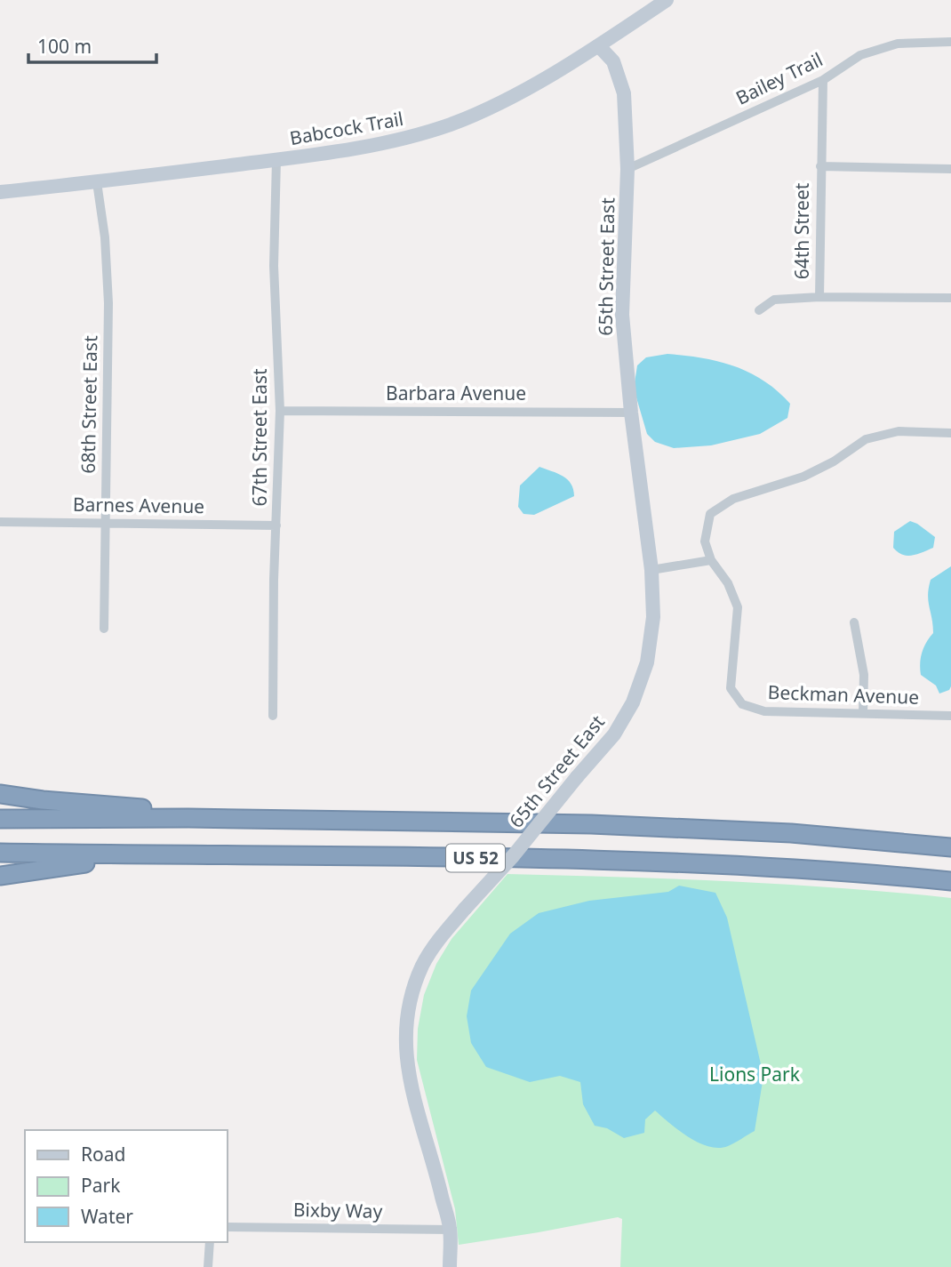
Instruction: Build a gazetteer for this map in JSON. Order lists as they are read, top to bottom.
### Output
{
  "streets": {
    "highway": ["US 52"],
    "street": [
      "Bailey Trail",
      "Babcock Trail",
      "64th Street",
      "65th Street East",
      "Barbara Avenue",
      "68th Street East",
      "67th Street East",
      "Barnes Avenue",
      "Beckman Avenue",
      "Bixby Way"
    ]
  },
  "crossings": [
    ["Bailey Trail", "64th Street"],
    ["Bailey Trail", "65th Street East"],
    ["Babcock Trail", "65th Street East"],
    ["Babcock Trail", "68th Street East"],
    ["Babcock Trail", "67th Street East"],
    ["65th Street East", "Barbara Avenue"],
    ["65th Street East", "Bixby Way"],
    ["Barbara Avenue", "67th Street East"],
    ["68th Street East", "Barnes Avenue"],
    ["67th Street East", "Barnes Avenue"]
  ],
  "parks": ["Lions Park"],
  "legend": ["Road", "Park", "Water"],
  "scale_bar": "100 m"
}
